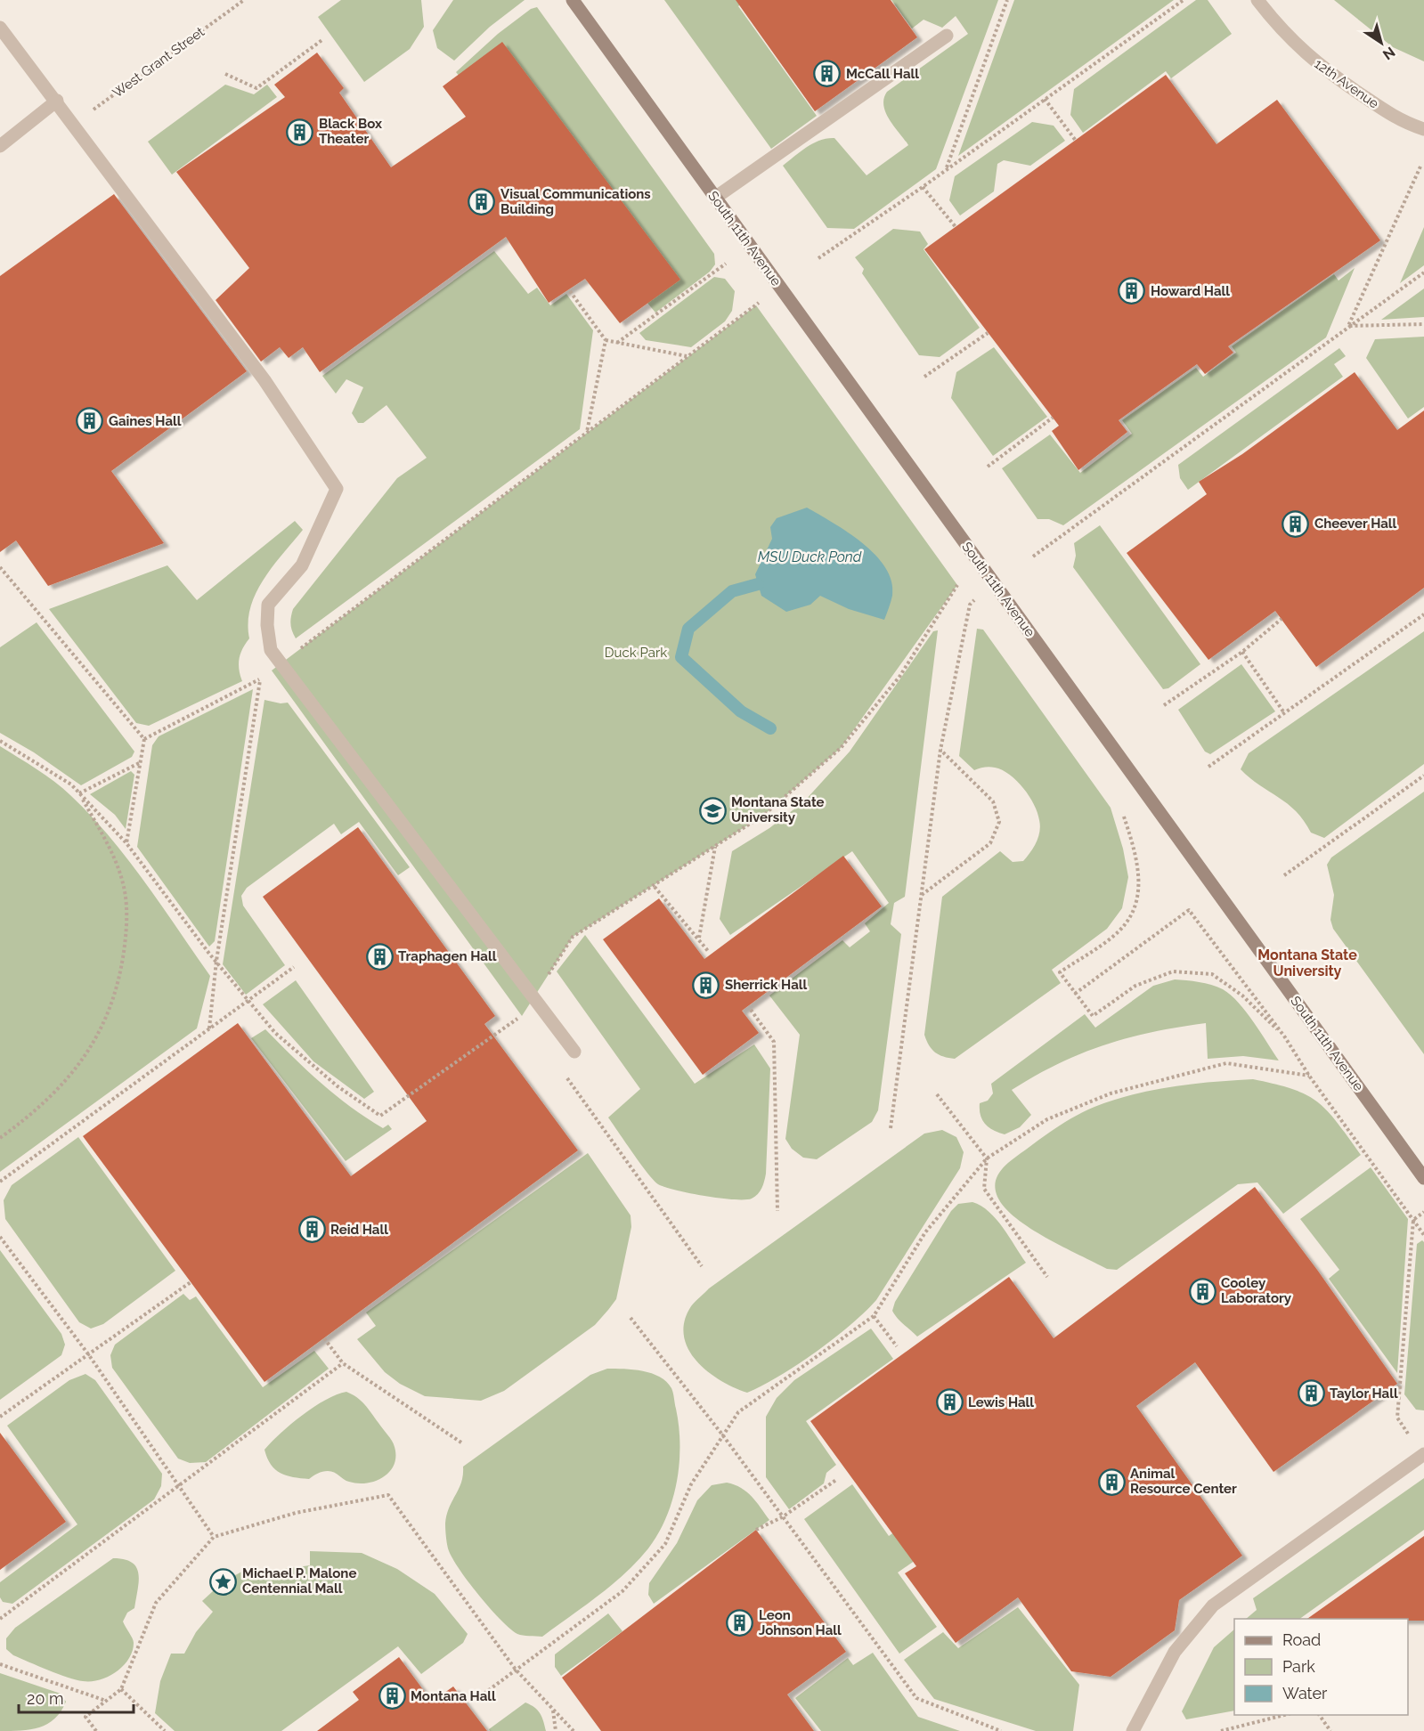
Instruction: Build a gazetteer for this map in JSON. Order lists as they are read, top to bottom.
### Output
{
  "streets": {
    "street": ["12th Avenue", "South 11th Avenue"],
    "path": ["West Grant Street"]
  },
  "districts": ["Montana State University"],
  "water": ["MSU Duck Pond"],
  "parks": ["Duck Park"],
  "places": {
    "building": [
      "McCall Hall",
      "Black Box Theater",
      "Visual Communications Building",
      "Howard Hall",
      "Gaines Hall",
      "Cheever Hall",
      "Traphagen Hall",
      "Sherrick Hall",
      "Reid Hall",
      "Cooley Laboratory",
      "Taylor Hall",
      "Lewis Hall",
      "Animal Resource Center",
      "Leon Johnson Hall",
      "Montana Hall"
    ],
    "school or university": ["Montana State University"],
    "place": ["Michael P. Malone Centennial Mall"]
  },
  "legend": ["Road", "Park", "Water"],
  "scale_bar": "20 m",
  "north": "bottom right"
}
